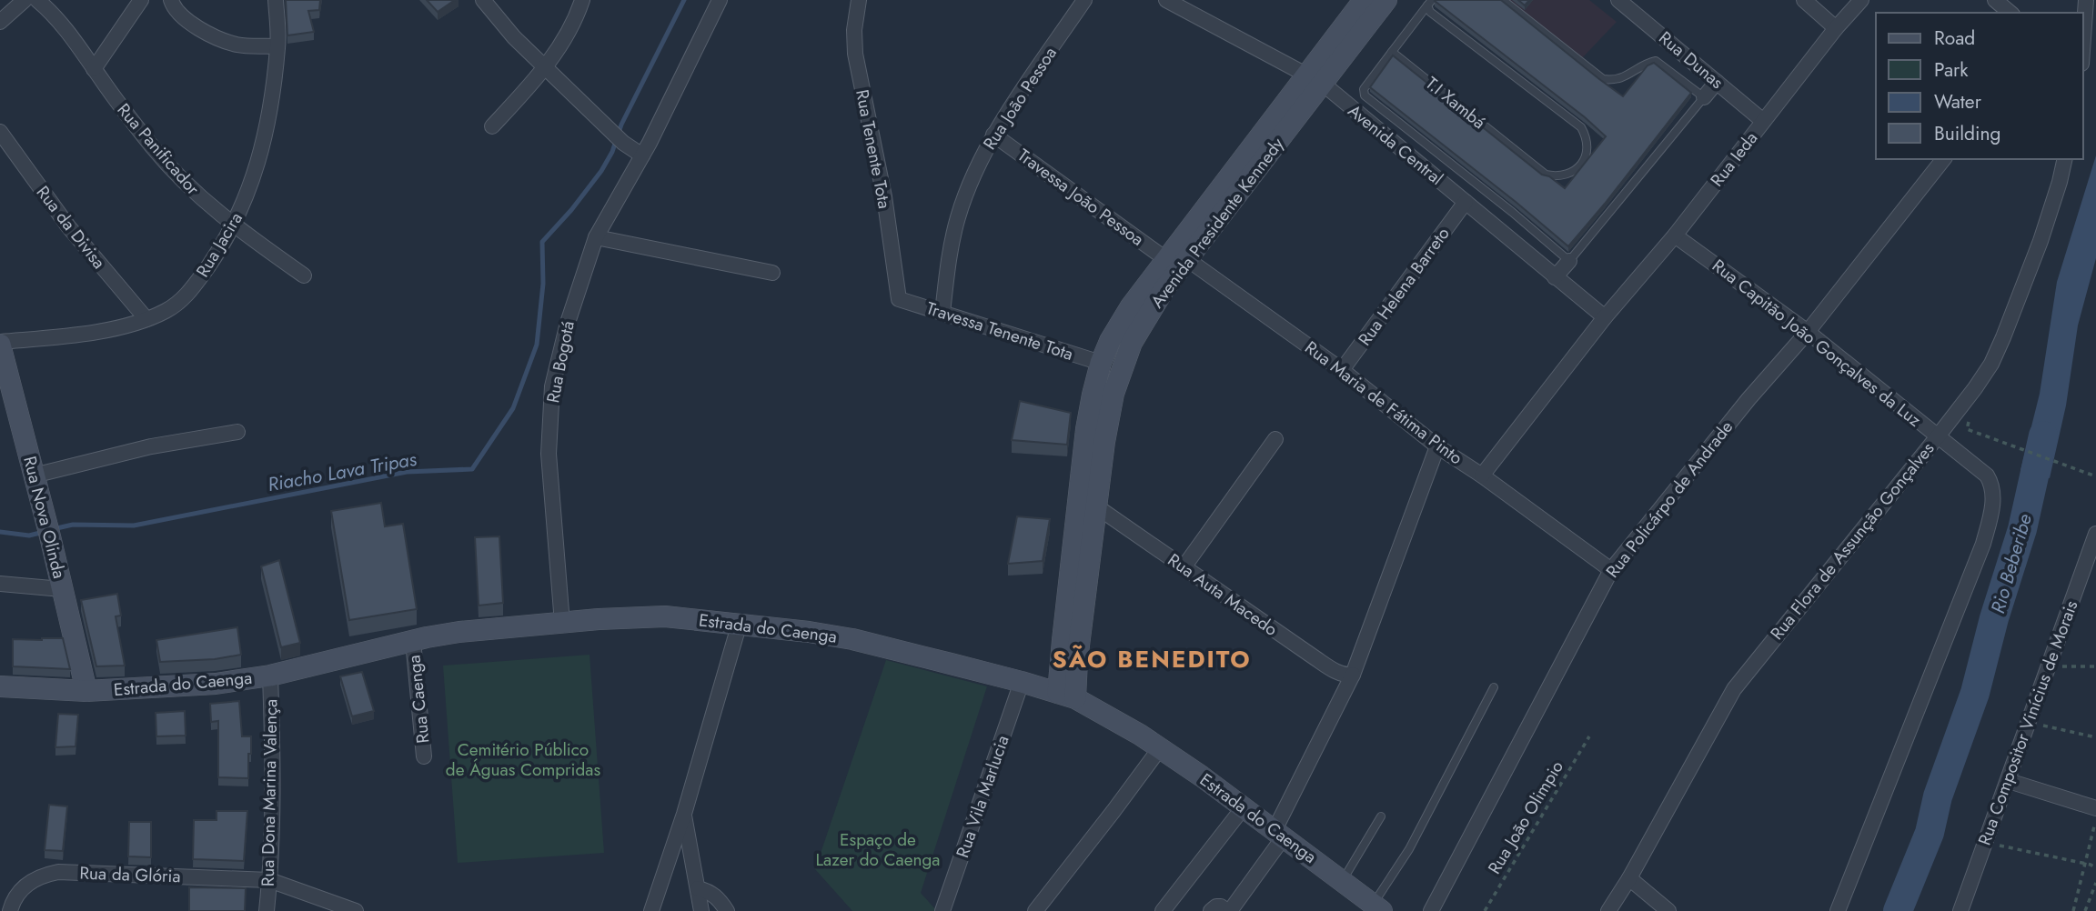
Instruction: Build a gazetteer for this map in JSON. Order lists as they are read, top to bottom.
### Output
{
  "streets": {
    "main road": ["Avenida Presidente Kennedy", "Rua Nova Olinda", "Estrada do Caenga"],
    "street": [
      "Rua Dunas",
      "Rua João Pessoa",
      "Avenida Central",
      "Rua Panificador",
      "Rua Tenente Tota",
      "Rua Ieda",
      "Travessa João Pessoa",
      "Rua da Divisa",
      "Rua Jacira",
      "Rua Helena Barreto",
      "Travessa Tenente Tota",
      "Rua Capitão João Gonçalves da Luz",
      "Rua Bogotá",
      "Rua Maria de Fátima Pinto",
      "Rua Policárpo de Andrade",
      "Rua Flora de Assunção Gonçalves",
      "Rua Auta Macedo",
      "Rua Caenga",
      "Rua Compositor Vinícius de Morais",
      "Rua Dona Marina Valença",
      "Rua Vila Marlucia",
      "Rua da Glória"
    ],
    "lane": ["T.I Xambá"],
    "path": ["Rua João Olimpio"]
  },
  "crossings": [
    ["Rua Dunas", "Rua Ieda"],
    ["Rua João Pessoa", "Travessa João Pessoa"],
    ["Rua João Pessoa", "Travessa Tenente Tota"],
    ["Avenida Central", "Rua Ieda"],
    ["Avenida Central", "Avenida Presidente Kennedy"],
    ["Avenida Central", "Rua Helena Barreto"],
    ["Rua Panificador", "Rua Jacira"],
    ["Rua Tenente Tota", "Travessa Tenente Tota"],
    ["Rua Ieda", "Rua Capitão João Gonçalves da Luz"],
    ["Rua Ieda", "Rua Maria de Fátima Pinto"],
    ["Travessa João Pessoa", "Avenida Presidente Kennedy"],
    ["Travessa João Pessoa", "Rua Maria de Fátima Pinto"],
    ["Avenida Presidente Kennedy", "Travessa Tenente Tota"],
    ["Avenida Presidente Kennedy", "Rua Maria de Fátima Pinto"],
    ["Avenida Presidente Kennedy", "Rua Auta Macedo"],
    ["Avenida Presidente Kennedy", "Estrada do Caenga"],
    ["Rua da Divisa", "Rua Jacira"],
    ["Rua Jacira", "Rua Nova Olinda"],
    ["Rua Helena Barreto", "Rua Maria de Fátima Pinto"],
    ["Rua Capitão João Gonçalves da Luz", "Rua Policárpo de Andrade"],
    ["Rua Capitão João Gonçalves da Luz", "Rua Flora de Assunção Gonçalves"],
    ["Rua Bogotá", "Estrada do Caenga"],
    ["Rua Maria de Fátima Pinto", "Rua Policárpo de Andrade"],
    ["Rua Nova Olinda", "Estrada do Caenga"],
    ["Estrada do Caenga", "Rua Caenga"],
    ["Estrada do Caenga", "Rua Dona Marina Valença"],
    ["Estrada do Caenga", "Rua Vila Marlucia"],
    ["Rua Dona Marina Valença", "Rua da Glória"]
  ],
  "districts": ["SÃO BENEDITO"],
  "water": ["Riacho Lava Tripas", "Rio Beberibe"],
  "parks": ["Cemitério Público de Águas Compridas", "Espaço de Lazer do Caenga"],
  "legend": [
    "Road",
    "Park",
    "Water",
    "Building"
  ]
}
